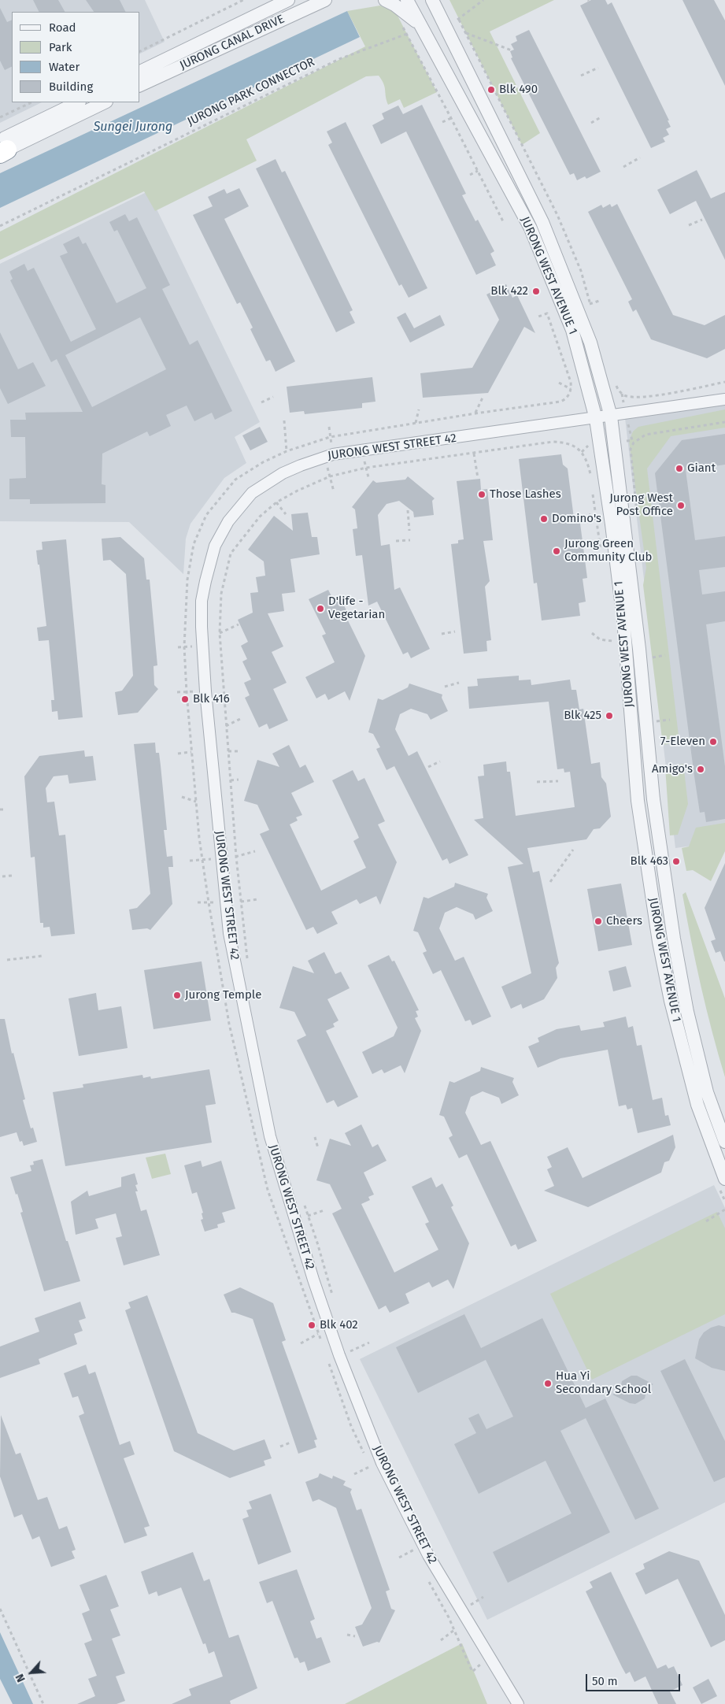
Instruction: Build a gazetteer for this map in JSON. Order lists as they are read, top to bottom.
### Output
{
  "streets": {
    "street": ["JURONG CANAL DRIVE", "JURONG WEST AVENUE 1", "JURONG WEST STREET 42"],
    "path": ["JURONG PARK CONNECTOR"]
  },
  "crossings": [
    ["JURONG WEST AVENUE 1", "JURONG WEST STREET 42"]
  ],
  "water": ["Sungei Jurong"],
  "places": [
    "Blk 490",
    "Blk 422",
    "Giant",
    "Those Lashes",
    "Jurong West Post Office",
    "Domino's",
    "Jurong Green Community Club",
    "D'life - Vegetarian",
    "Blk 416",
    "Blk 425",
    "7-Eleven",
    "Amigo's",
    "Blk 463",
    "Cheers",
    "Jurong Temple",
    "Blk 402",
    "Hua Yi Secondary School"
  ],
  "legend": [
    "Road",
    "Park",
    "Water",
    "Building"
  ],
  "scale_bar": "50 m",
  "north": "bottom left"
}
